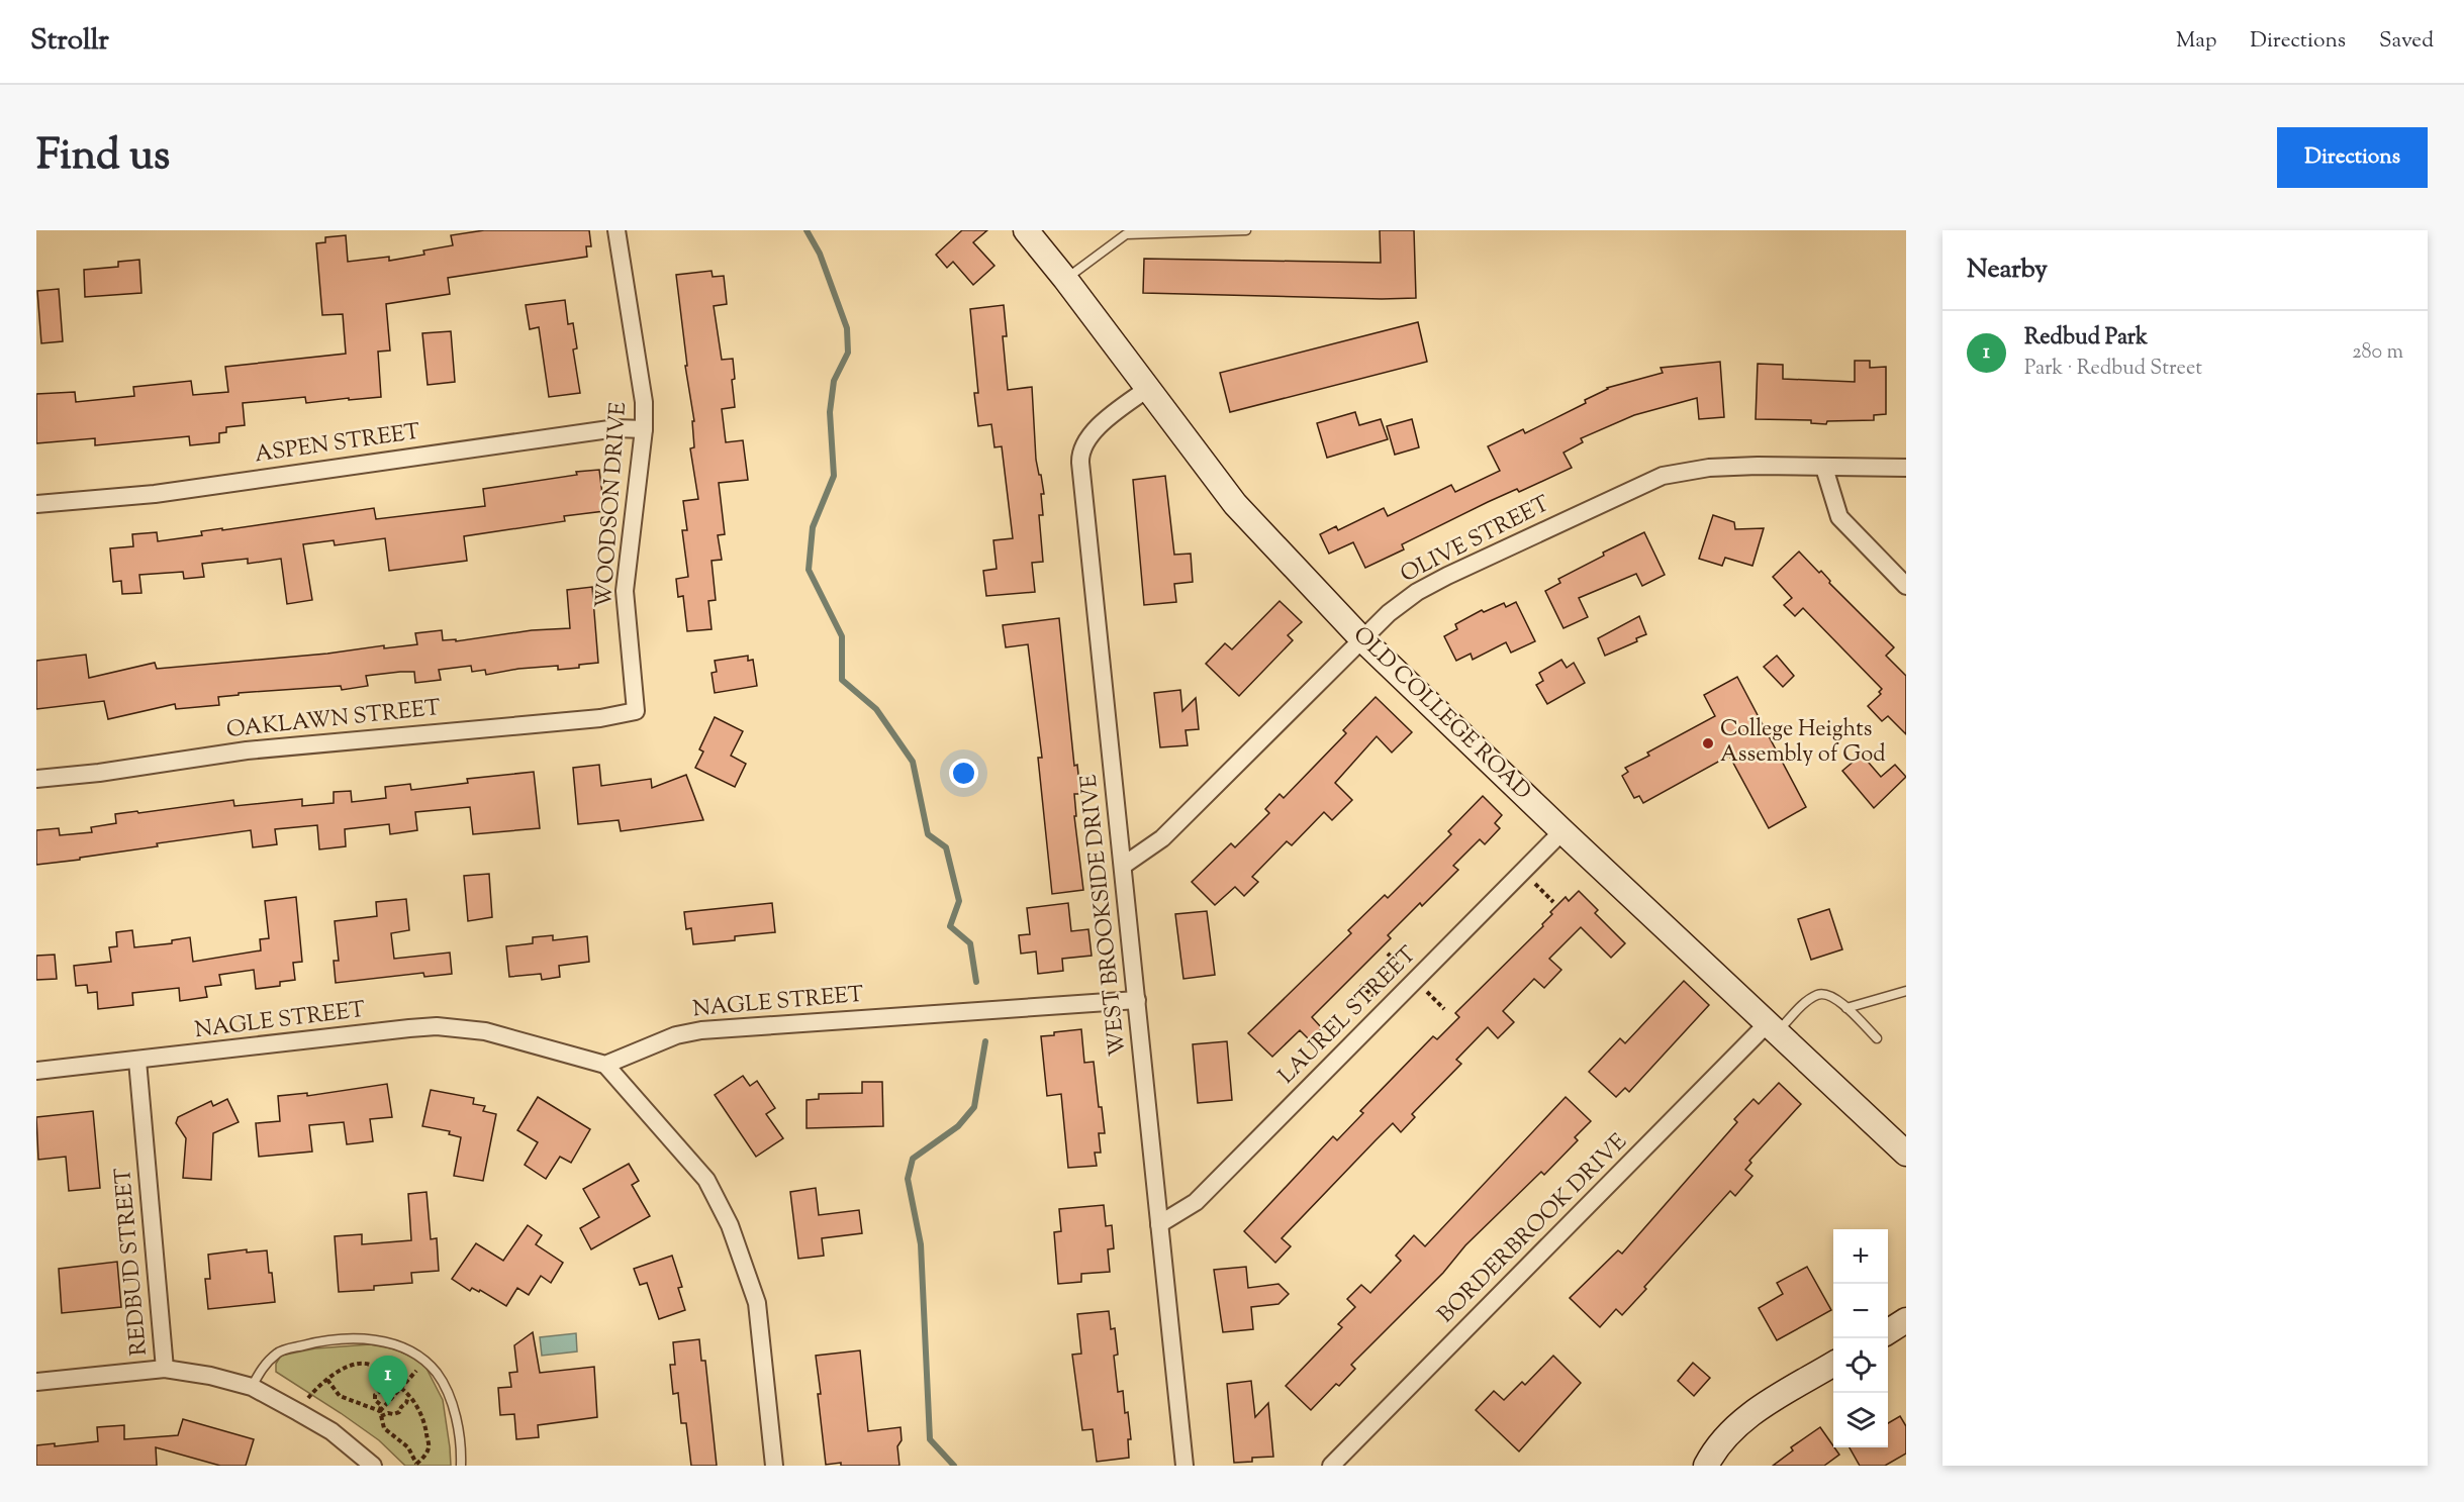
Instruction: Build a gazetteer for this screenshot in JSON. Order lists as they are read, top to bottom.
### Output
{
  "streets": {
    "street": [
      "ASPEN STREET",
      "WOODSON DRIVE",
      "OLIVE STREET",
      "OLD COLLEGE ROAD",
      "OAKLAWN STREET",
      "WEST BROOKSIDE DRIVE",
      "NAGLE STREET",
      "LAUREL STREET",
      "BORDERBROOK DRIVE",
      "REDBUD STREET"
    ]
  },
  "crossings": [
    ["ASPEN STREET", "WOODSON DRIVE"],
    ["WOODSON DRIVE", "OAKLAWN STREET"],
    ["OLIVE STREET", "OLD COLLEGE ROAD"],
    ["OLIVE STREET", "WEST BROOKSIDE DRIVE"],
    ["OLD COLLEGE ROAD", "WEST BROOKSIDE DRIVE"],
    ["OLD COLLEGE ROAD", "LAUREL STREET"],
    ["OLD COLLEGE ROAD", "BORDERBROOK DRIVE"],
    ["WEST BROOKSIDE DRIVE", "NAGLE STREET"],
    ["WEST BROOKSIDE DRIVE", "LAUREL STREET"],
    ["NAGLE STREET", "REDBUD STREET"]
  ],
  "places": ["College Heights Assembly of God"],
  "page": {
    "header": "Strollr",
    "nav": ["Map", "Directions", "Saved"],
    "title": "Find us",
    "buttons": "Directions",
    "heading": "Nearby",
    "list": [
      {
        "mark": "1",
        "name": "Redbud Park",
        "note": "Park · Redbud Street",
        "value": "280 m"
      }
    ],
    "map_buttons": ["+", "−"],
    "pins": "1"
  }
}
